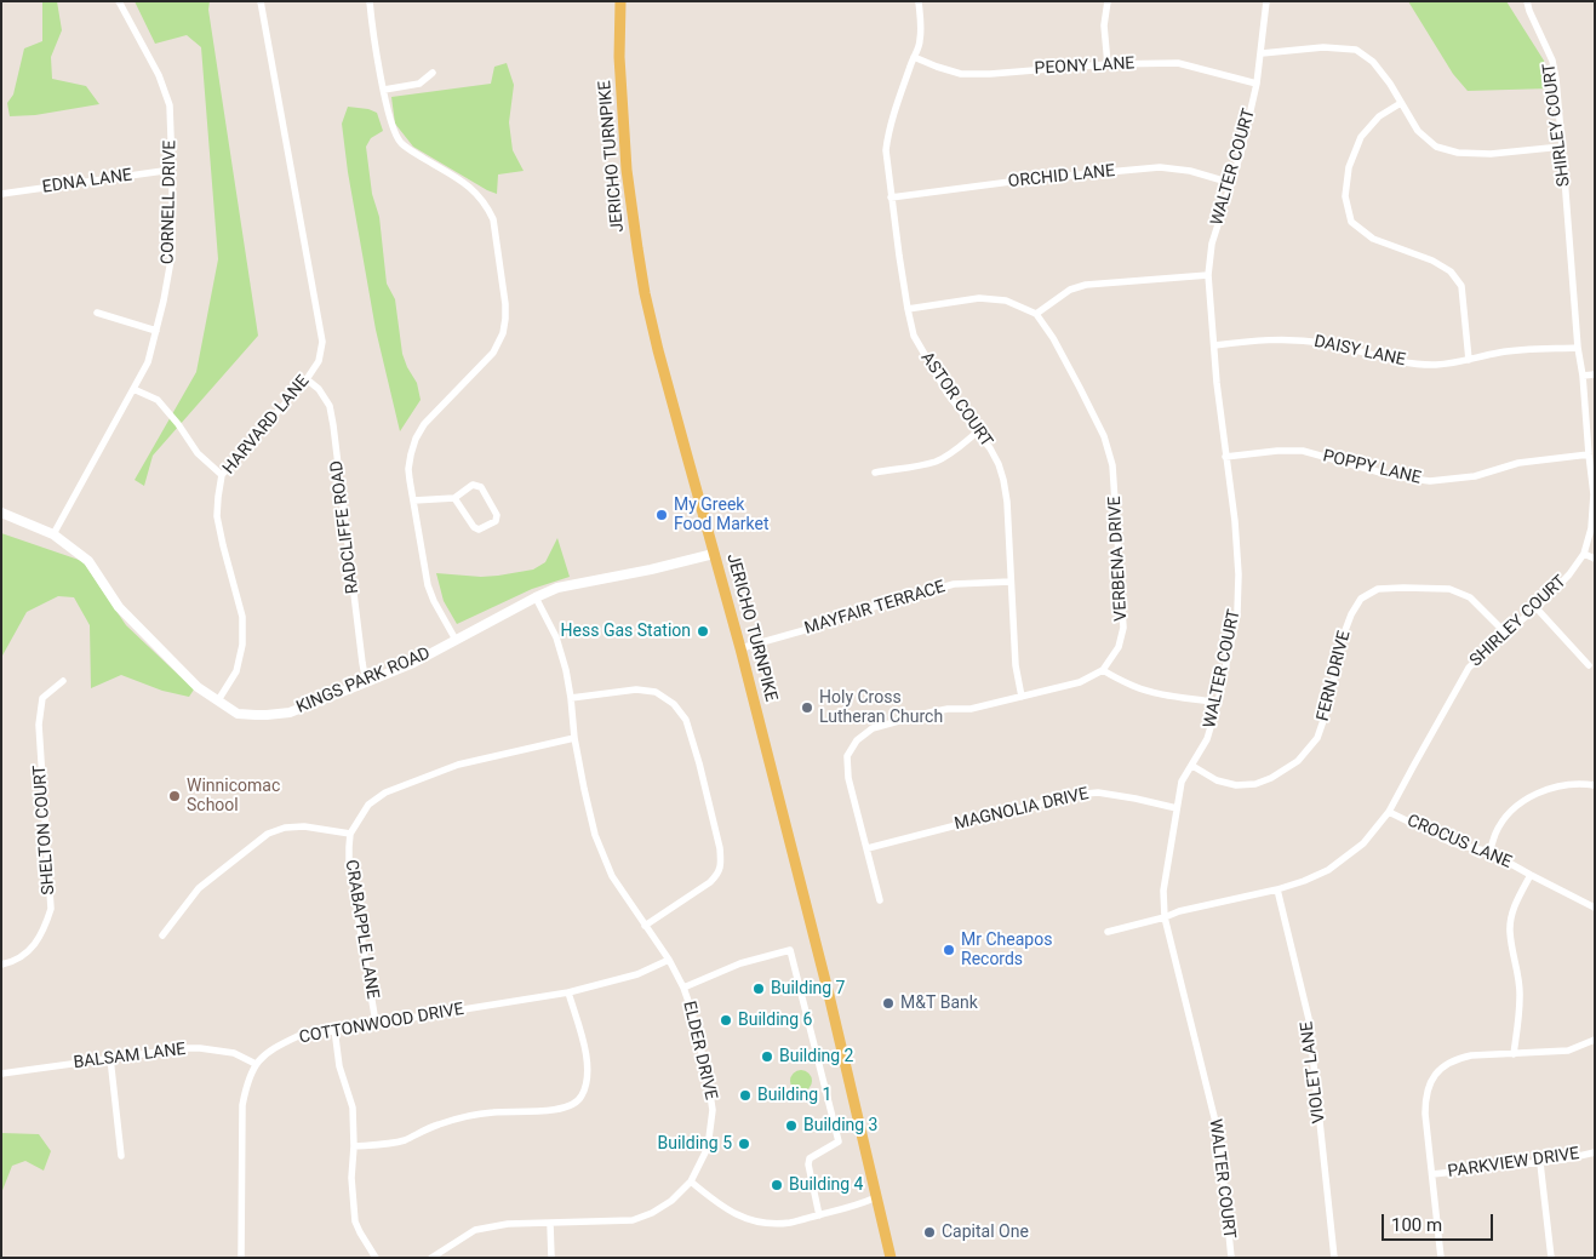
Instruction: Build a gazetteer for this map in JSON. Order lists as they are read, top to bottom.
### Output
{
  "streets": {
    "main road": ["JERICHO TURNPIKE"],
    "street": [
      "PEONY LANE",
      "SHIRLEY COURT",
      "WALTER COURT",
      "ORCHID LANE",
      "EDNA LANE",
      "CORNELL DRIVE",
      "DAISY LANE",
      "ASTOR COURT",
      "HARVARD LANE",
      "POPPY LANE",
      "RADCLIFFE ROAD",
      "VERBENA DRIVE",
      "MAYFAIR TERRACE",
      "FERN DRIVE",
      "KINGS PARK ROAD",
      "MAGNOLIA DRIVE",
      "SHELTON COURT",
      "CROCUS LANE",
      "CRABAPPLE LANE",
      "COTTONWOOD DRIVE",
      "ELDER DRIVE",
      "BALSAM LANE",
      "VIOLET LANE",
      "PARKVIEW DRIVE"
    ]
  },
  "crossings": [
    ["PEONY LANE", "WALTER COURT"],
    ["PEONY LANE", "ASTOR COURT"],
    ["SHIRLEY COURT", "WALTER COURT"],
    ["SHIRLEY COURT", "DAISY LANE"],
    ["SHIRLEY COURT", "POPPY LANE"],
    ["SHIRLEY COURT", "FERN DRIVE"],
    ["SHIRLEY COURT", "CROCUS LANE"],
    ["SHIRLEY COURT", "VIOLET LANE"],
    ["JERICHO TURNPIKE", "MAYFAIR TERRACE"],
    ["JERICHO TURNPIKE", "KINGS PARK ROAD"],
    ["WALTER COURT", "ORCHID LANE"],
    ["WALTER COURT", "DAISY LANE"],
    ["WALTER COURT", "POPPY LANE"],
    ["WALTER COURT", "FERN DRIVE"],
    ["WALTER COURT", "MAGNOLIA DRIVE"],
    ["ORCHID LANE", "ASTOR COURT"],
    ["EDNA LANE", "CORNELL DRIVE"],
    ["CORNELL DRIVE", "KINGS PARK ROAD"],
    ["ASTOR COURT", "MAYFAIR TERRACE"],
    ["HARVARD LANE", "RADCLIFFE ROAD"],
    ["HARVARD LANE", "KINGS PARK ROAD"],
    ["RADCLIFFE ROAD", "KINGS PARK ROAD"],
    ["KINGS PARK ROAD", "ELDER DRIVE"],
    ["CRABAPPLE LANE", "COTTONWOOD DRIVE"],
    ["COTTONWOOD DRIVE", "ELDER DRIVE"],
    ["COTTONWOOD DRIVE", "BALSAM LANE"]
  ],
  "places": [
    "My Greek Food Market",
    "Hess Gas Station",
    "Holy Cross Lutheran Church",
    "Winnicomac School",
    "Mr Cheapos Records",
    "Building 7",
    "M&T Bank",
    "Building 6",
    "Building 2",
    "Building 1",
    "Building 3",
    "Building 5",
    "Building 4",
    "Capital One"
  ],
  "scale_bar": "100 m"
}
